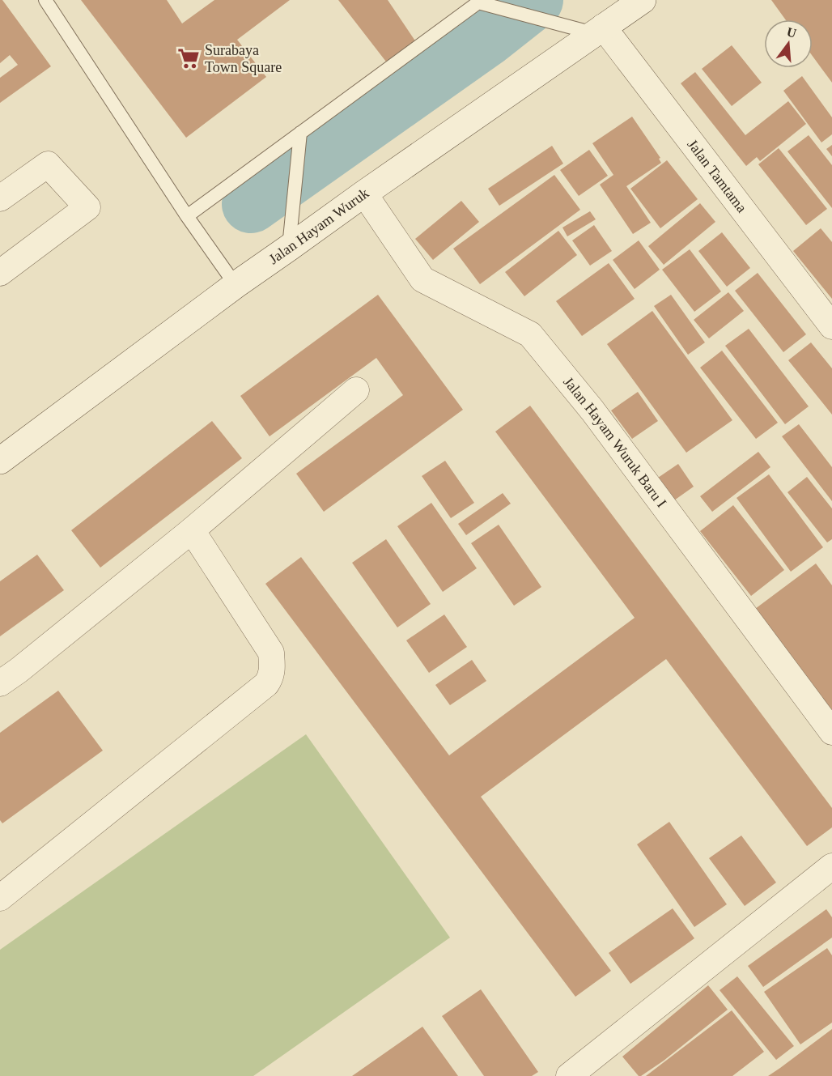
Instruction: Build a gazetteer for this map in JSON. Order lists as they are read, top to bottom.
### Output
{
  "streets": {
    "street": ["Jalan Tamtama", "Jalan Hayam Wuruk", "Jalan Hayam Wuruk Baru I"]
  },
  "crossings": [
    ["Jalan Tamtama", "Jalan Hayam Wuruk"],
    ["Jalan Hayam Wuruk", "Jalan Hayam Wuruk Baru I"]
  ],
  "places": {
    "supermarket": ["Surabaya Town Square"]
  },
  "north": "top"
}
